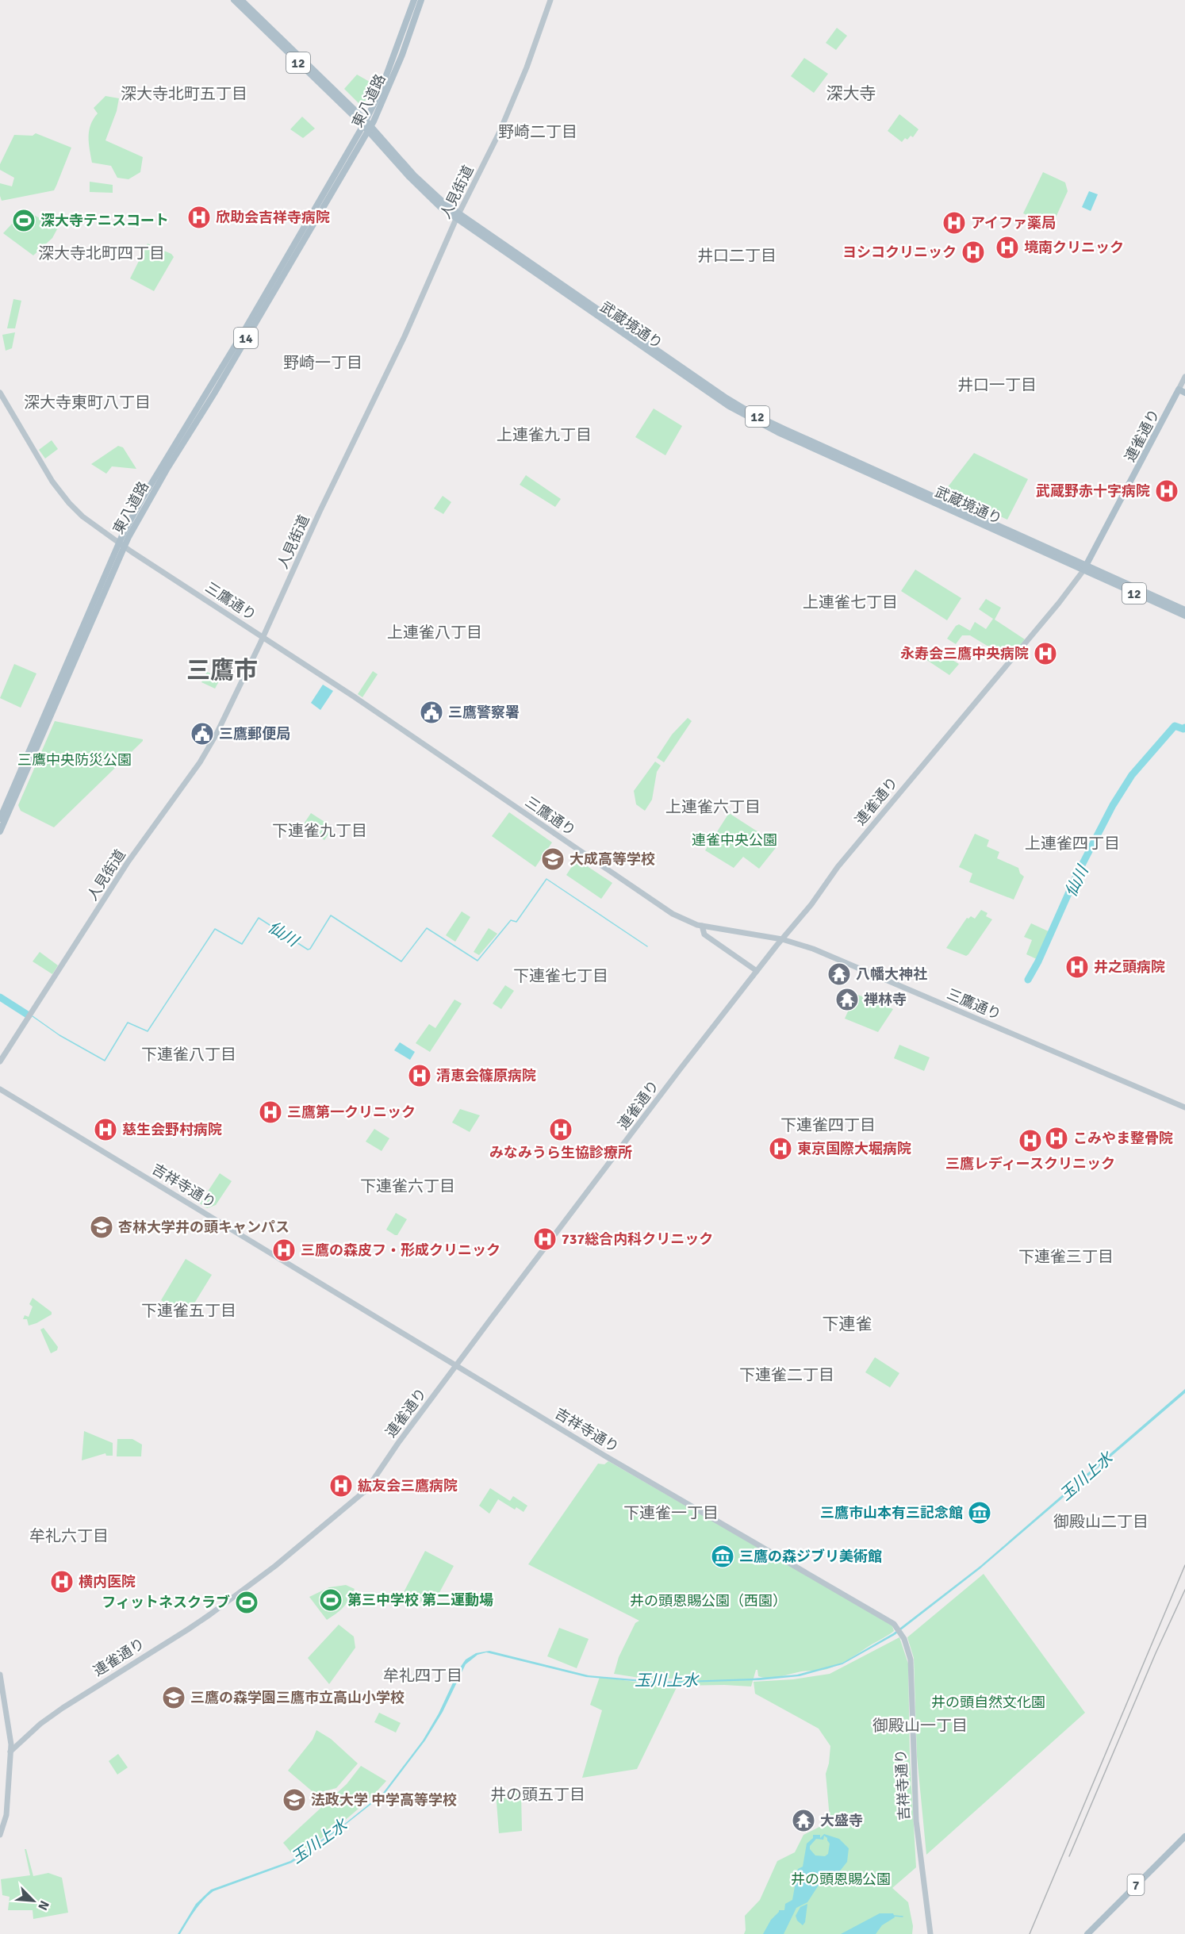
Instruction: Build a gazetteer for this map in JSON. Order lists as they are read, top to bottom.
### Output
{
  "streets": {
    "main road": [
      "12",
      "東八道路",
      "人見街道",
      "武蔵境通り",
      "14",
      "連雀通り",
      "三鷹通り",
      "吉祥寺通り",
      "7"
    ]
  },
  "crossings": [
    ["12", "武蔵境通り"],
    ["12", "連雀通り"],
    ["東八道路", "武蔵境通り"],
    ["東八道路", "三鷹通り"],
    ["人見街道", "武蔵境通り"],
    ["人見街道", "三鷹通り"],
    ["武蔵境通り", "連雀通り"],
    ["連雀通り", "三鷹通り"],
    ["連雀通り", "吉祥寺通り"]
  ],
  "districts": [
    "深大寺北町五丁目",
    "深大寺",
    "野崎二丁目",
    "深大寺北町四丁目",
    "井口二丁目",
    "野崎一丁目",
    "井口一丁目",
    "深大寺東町八丁目",
    "上連雀九丁目",
    "上連雀七丁目",
    "上連雀八丁目",
    "三鷹市",
    "上連雀六丁目",
    "下連雀九丁目",
    "上連雀四丁目",
    "下連雀七丁目",
    "下連雀八丁目",
    "下連雀四丁目",
    "下連雀六丁目",
    "下連雀三丁目",
    "下連雀五丁目",
    "下連雀",
    "下連雀二丁目",
    "下連雀一丁目",
    "御殿山二丁目",
    "牟礼六丁目",
    "牟礼四丁目",
    "御殿山一丁目",
    "井の頭五丁目"
  ],
  "water": ["仙川", "玉川上水"],
  "parks": [
    "三鷹中央防災公園",
    "連雀中央公園",
    "井の頭恩賜公園（西園）",
    "井の頭自然文化園",
    "井の頭恩賜公園"
  ],
  "places": {
    "hospital": [
      "欣助会吉祥寺病院",
      "アイファ薬局",
      "境南クリニック",
      "ヨシコクリニック",
      "武蔵野赤十字病院",
      "永寿会三鷹中央病院",
      "井之頭病院",
      "清恵会篠原病院",
      "三鷹第一クリニック",
      "慈生会野村病院",
      "みなみうら生協診療所",
      "こみやま整骨院",
      "三鷹レディースクリニック",
      "東京国際大堀病院",
      "737総合内科クリニック",
      "三鷹の森皮フ・形成クリニック",
      "紘友会三鷹病院",
      "横内医院"
    ],
    "sports": ["深大寺テニスコート", "第三中学校 第二運動場", "フィットネスクラブ"],
    "public building": ["三鷹警察署", "三鷹郵便局"],
    "school or university": [
      "大成高等学校",
      "杏林大学井の頭キャンパス",
      "三鷹の森学園三鷹市立高山小学校",
      "法政大学 中学高等学校"
    ],
    "temple": ["八幡大神社", "禅林寺", "大盛寺"],
    "museum": ["三鷹市山本有三記念館", "三鷹の森ジブリ美術館"]
  },
  "north": "bottom right"
}
